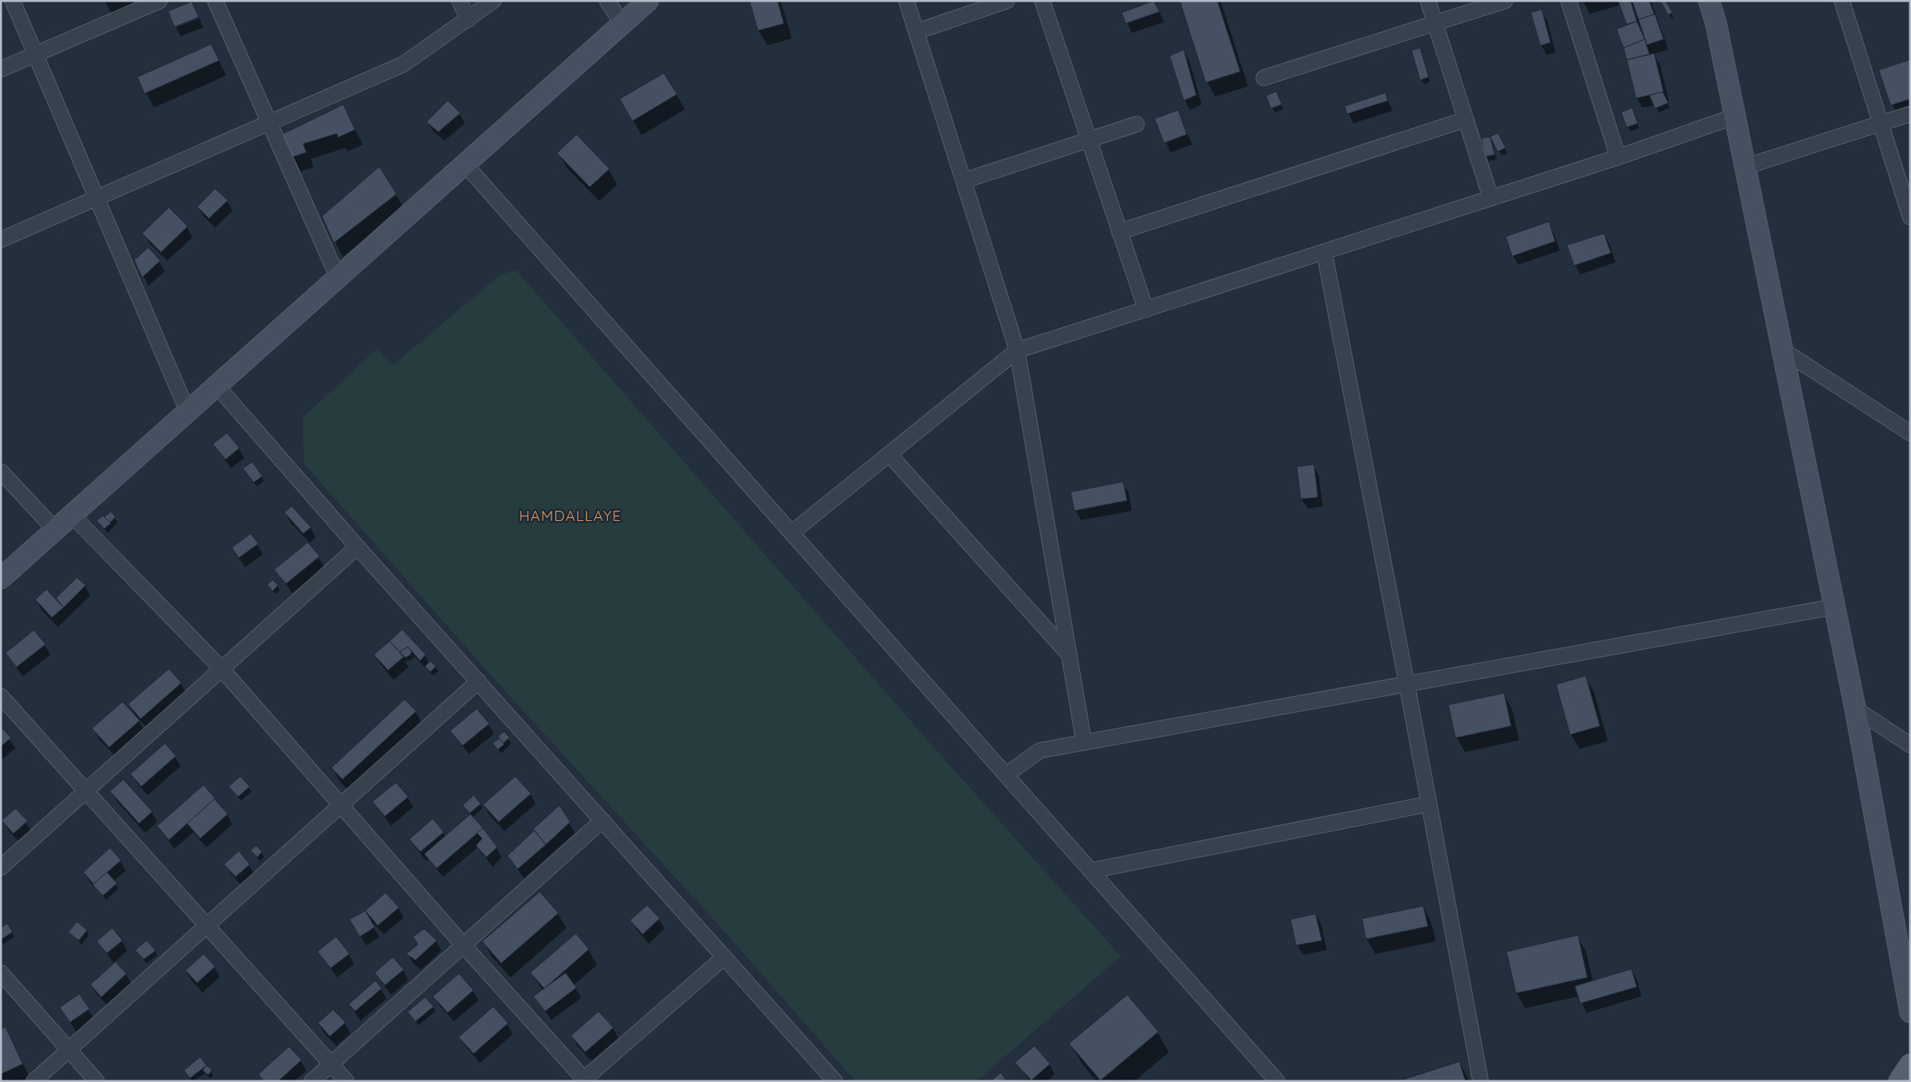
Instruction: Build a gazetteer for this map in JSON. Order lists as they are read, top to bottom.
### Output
{
  "districts": ["HAMDALLAYE"]
}
